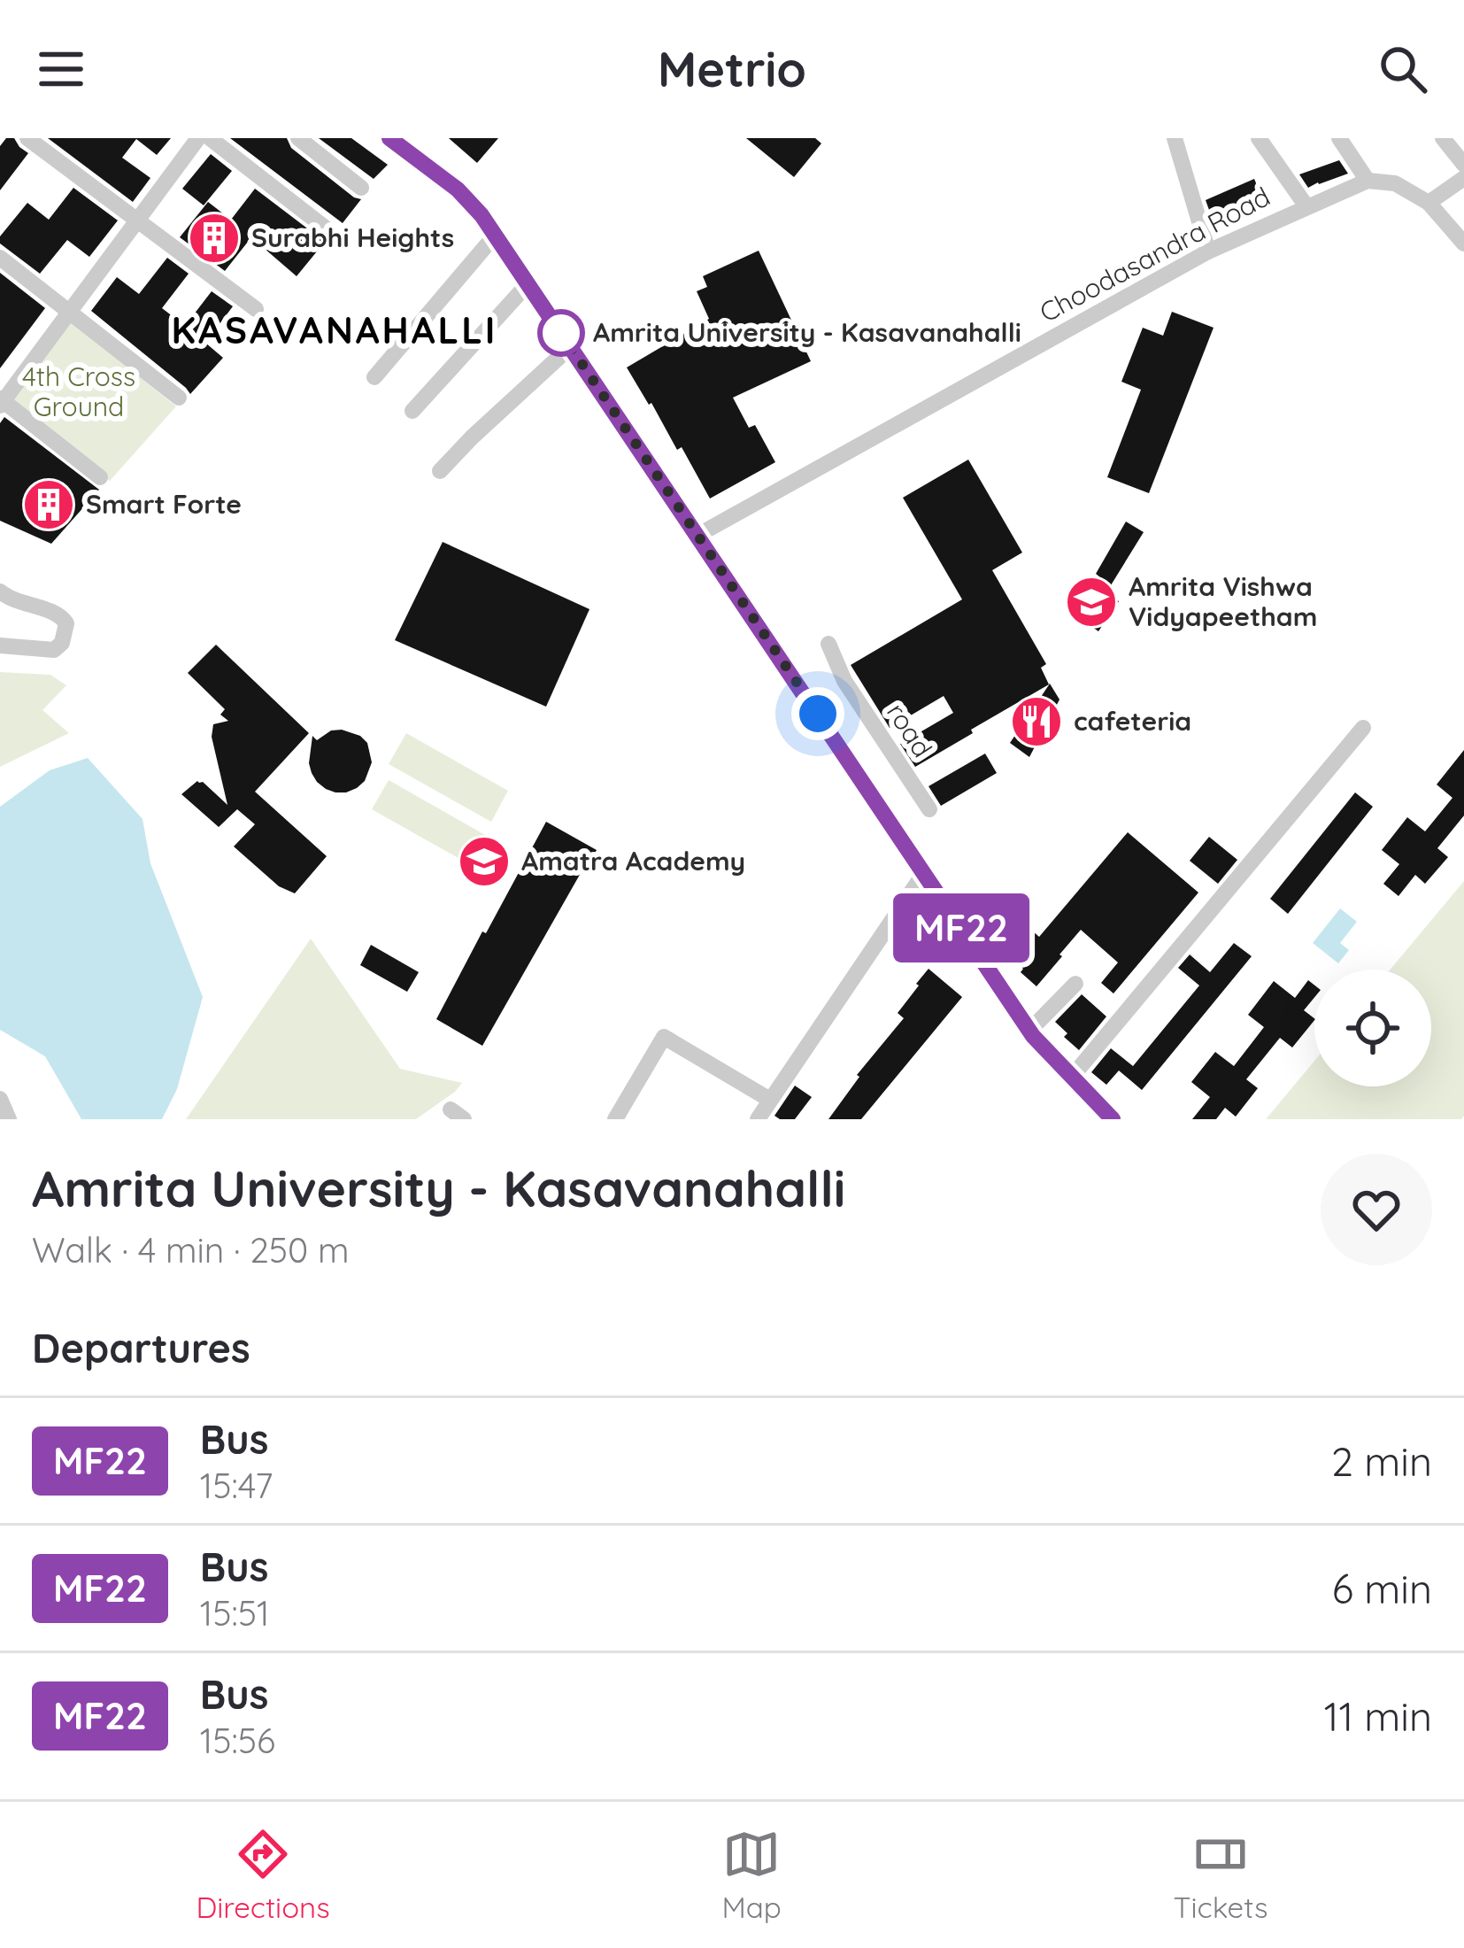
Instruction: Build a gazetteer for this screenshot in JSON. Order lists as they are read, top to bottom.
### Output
{
  "streets": {
    "street": ["Choodasandra Road", "road"]
  },
  "districts": ["KASAVANAHALLI"],
  "parks": ["4th Cross Ground"],
  "places": {
    "building": ["Surabhi Heights", "Smart Forte"],
    "other": ["Amrita University - Kasavanahalli"],
    "school or university": ["Amrita Vishwa Vidyapeetham", "Amatra Academy"],
    "restaurant": ["cafeteria"]
  },
  "lines": ["bus line MF22"],
  "page": {
    "header": "Metrio",
    "on_map": "MF22",
    "heading": [
      ["Amrita University - Kasavanahalli", "Walk · 4 min · 250 m"],
      "Departures"
    ],
    "list": [
      {
        "mark": "MF22",
        "name": "Bus",
        "note": "15:47",
        "value": "2 min"
      },
      {
        "mark": "MF22",
        "name": "Bus",
        "note": "15:51",
        "value": "6 min"
      },
      {
        "mark": "MF22",
        "name": "Bus",
        "note": "15:56",
        "value": "11 min"
      }
    ],
    "tabs": ["Directions", "Map", "Tickets"]
  }
}
